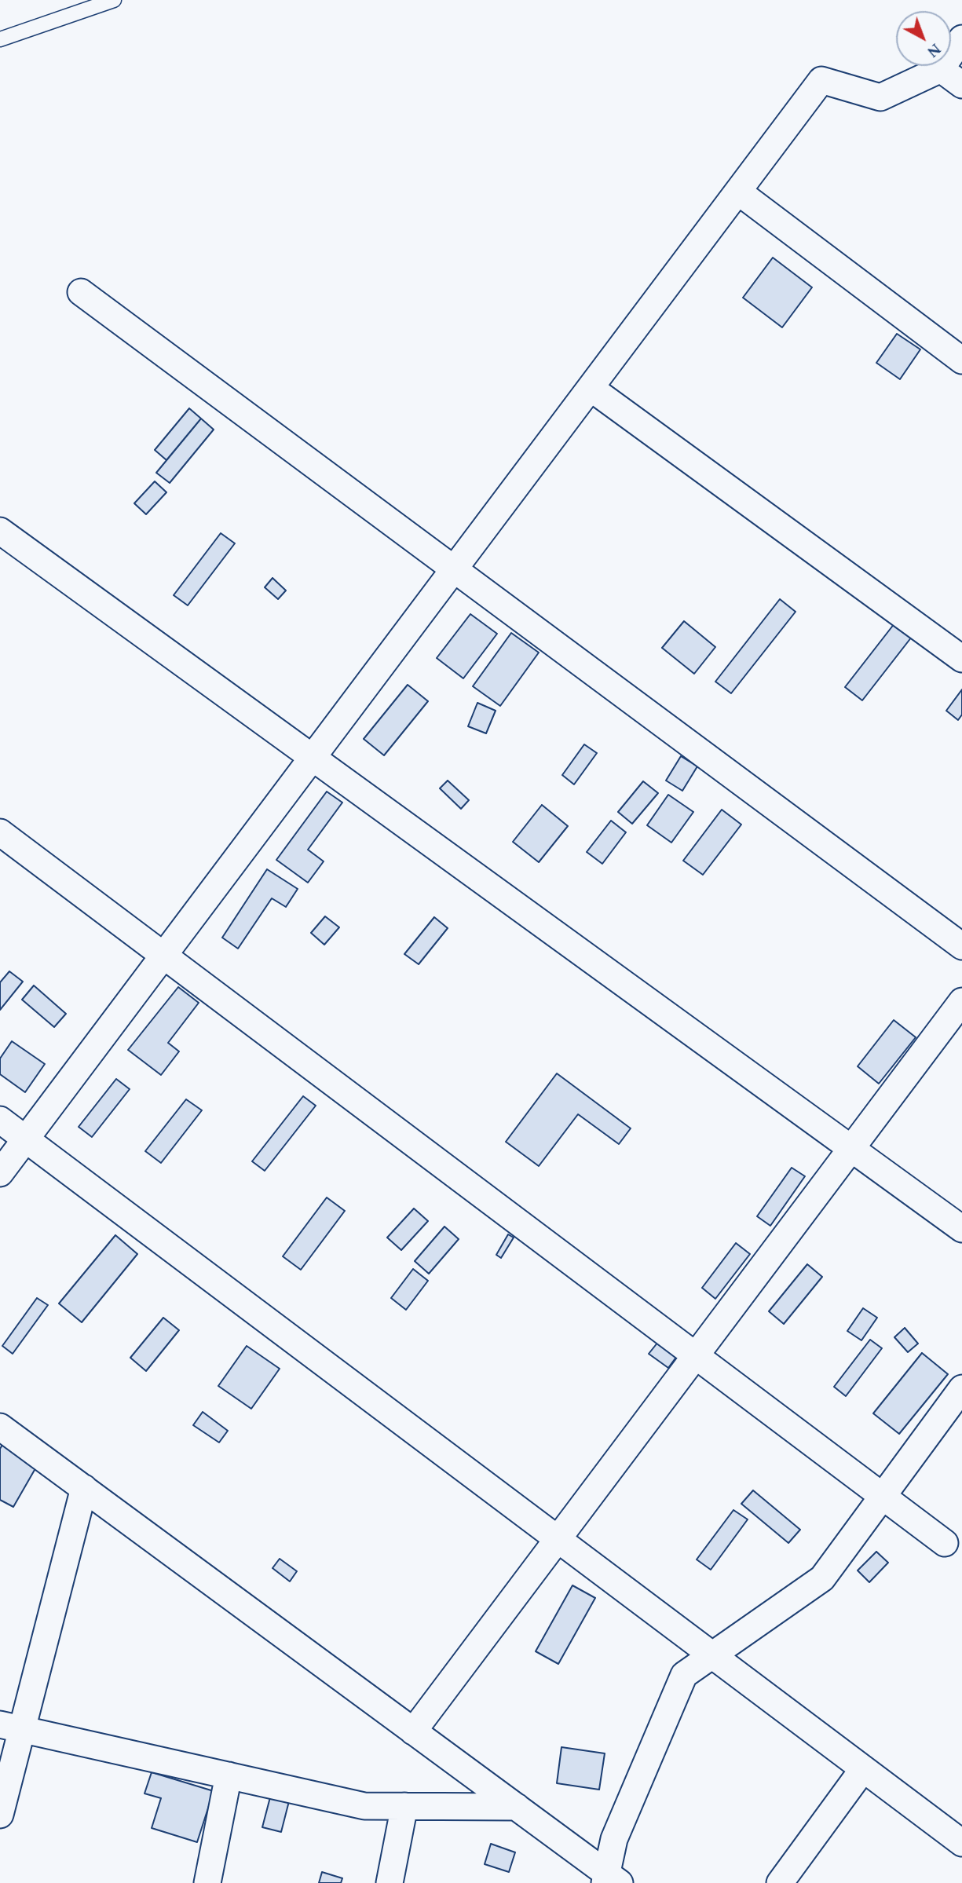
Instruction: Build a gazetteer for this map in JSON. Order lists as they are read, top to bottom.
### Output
{
  "north": "bottom right"
}
